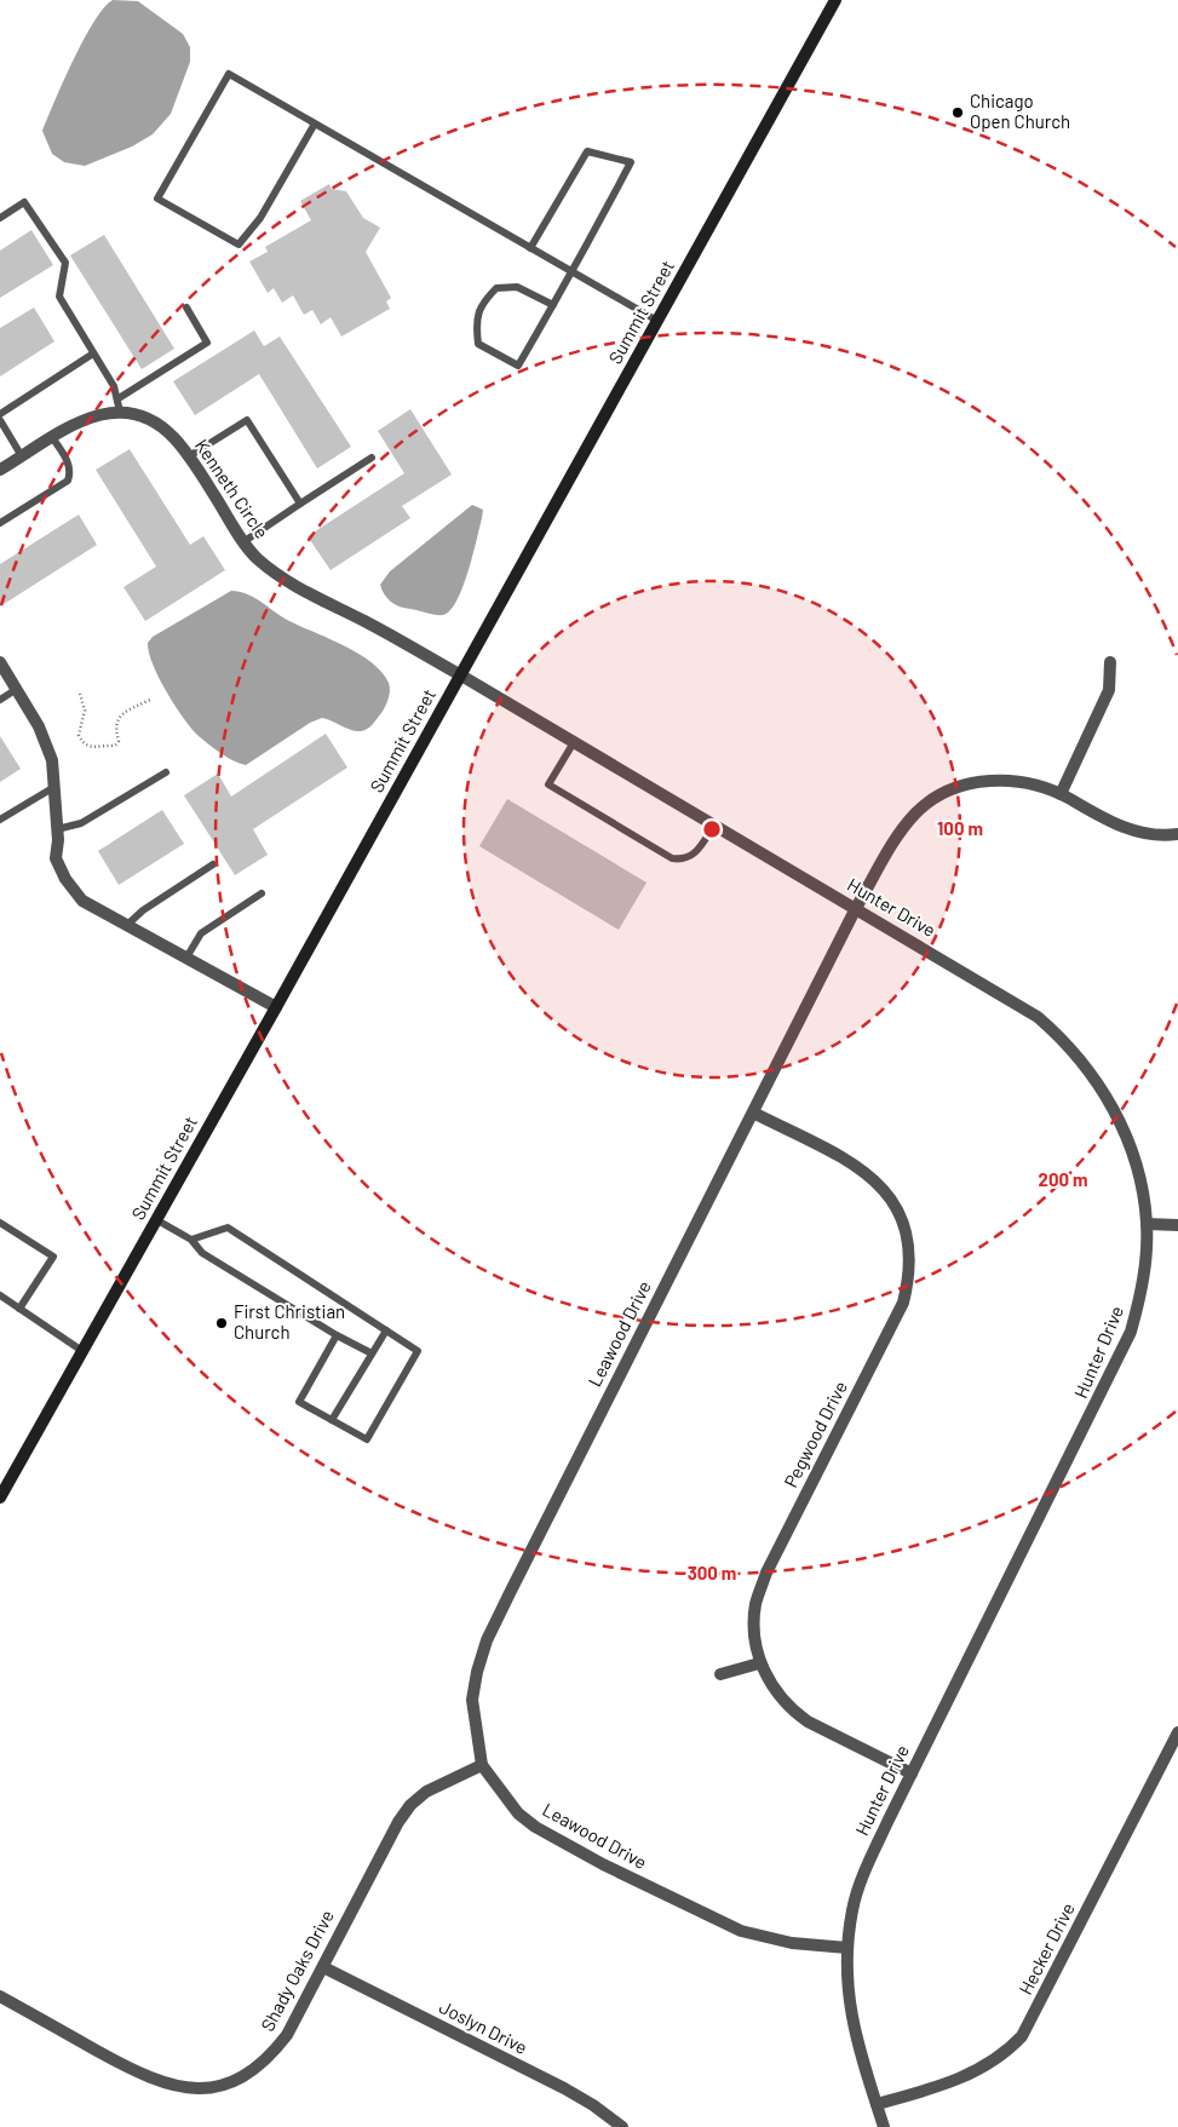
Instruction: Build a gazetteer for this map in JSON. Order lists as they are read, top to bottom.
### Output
{
  "streets": {
    "main road": ["Summit Street"],
    "street": [
      "Kenneth Circle",
      "Hunter Drive",
      "Leawood Drive",
      "Pegwood Drive",
      "Hecker Drive",
      "Shady Oaks Drive",
      "Joslyn Drive"
    ]
  },
  "crossings": [
    ["Summit Street", "Kenneth Circle"],
    ["Summit Street", "Hunter Drive"],
    ["Kenneth Circle", "Hunter Drive"],
    ["Hunter Drive", "Leawood Drive"],
    ["Hunter Drive", "Pegwood Drive"],
    ["Hunter Drive", "Hecker Drive"],
    ["Leawood Drive", "Pegwood Drive"],
    ["Leawood Drive", "Shady Oaks Drive"],
    ["Shady Oaks Drive", "Joslyn Drive"]
  ],
  "places": ["Chicago Open Church", "First Christian Church"],
  "rings": ["100 m", "200 m", "300 m"]
}
